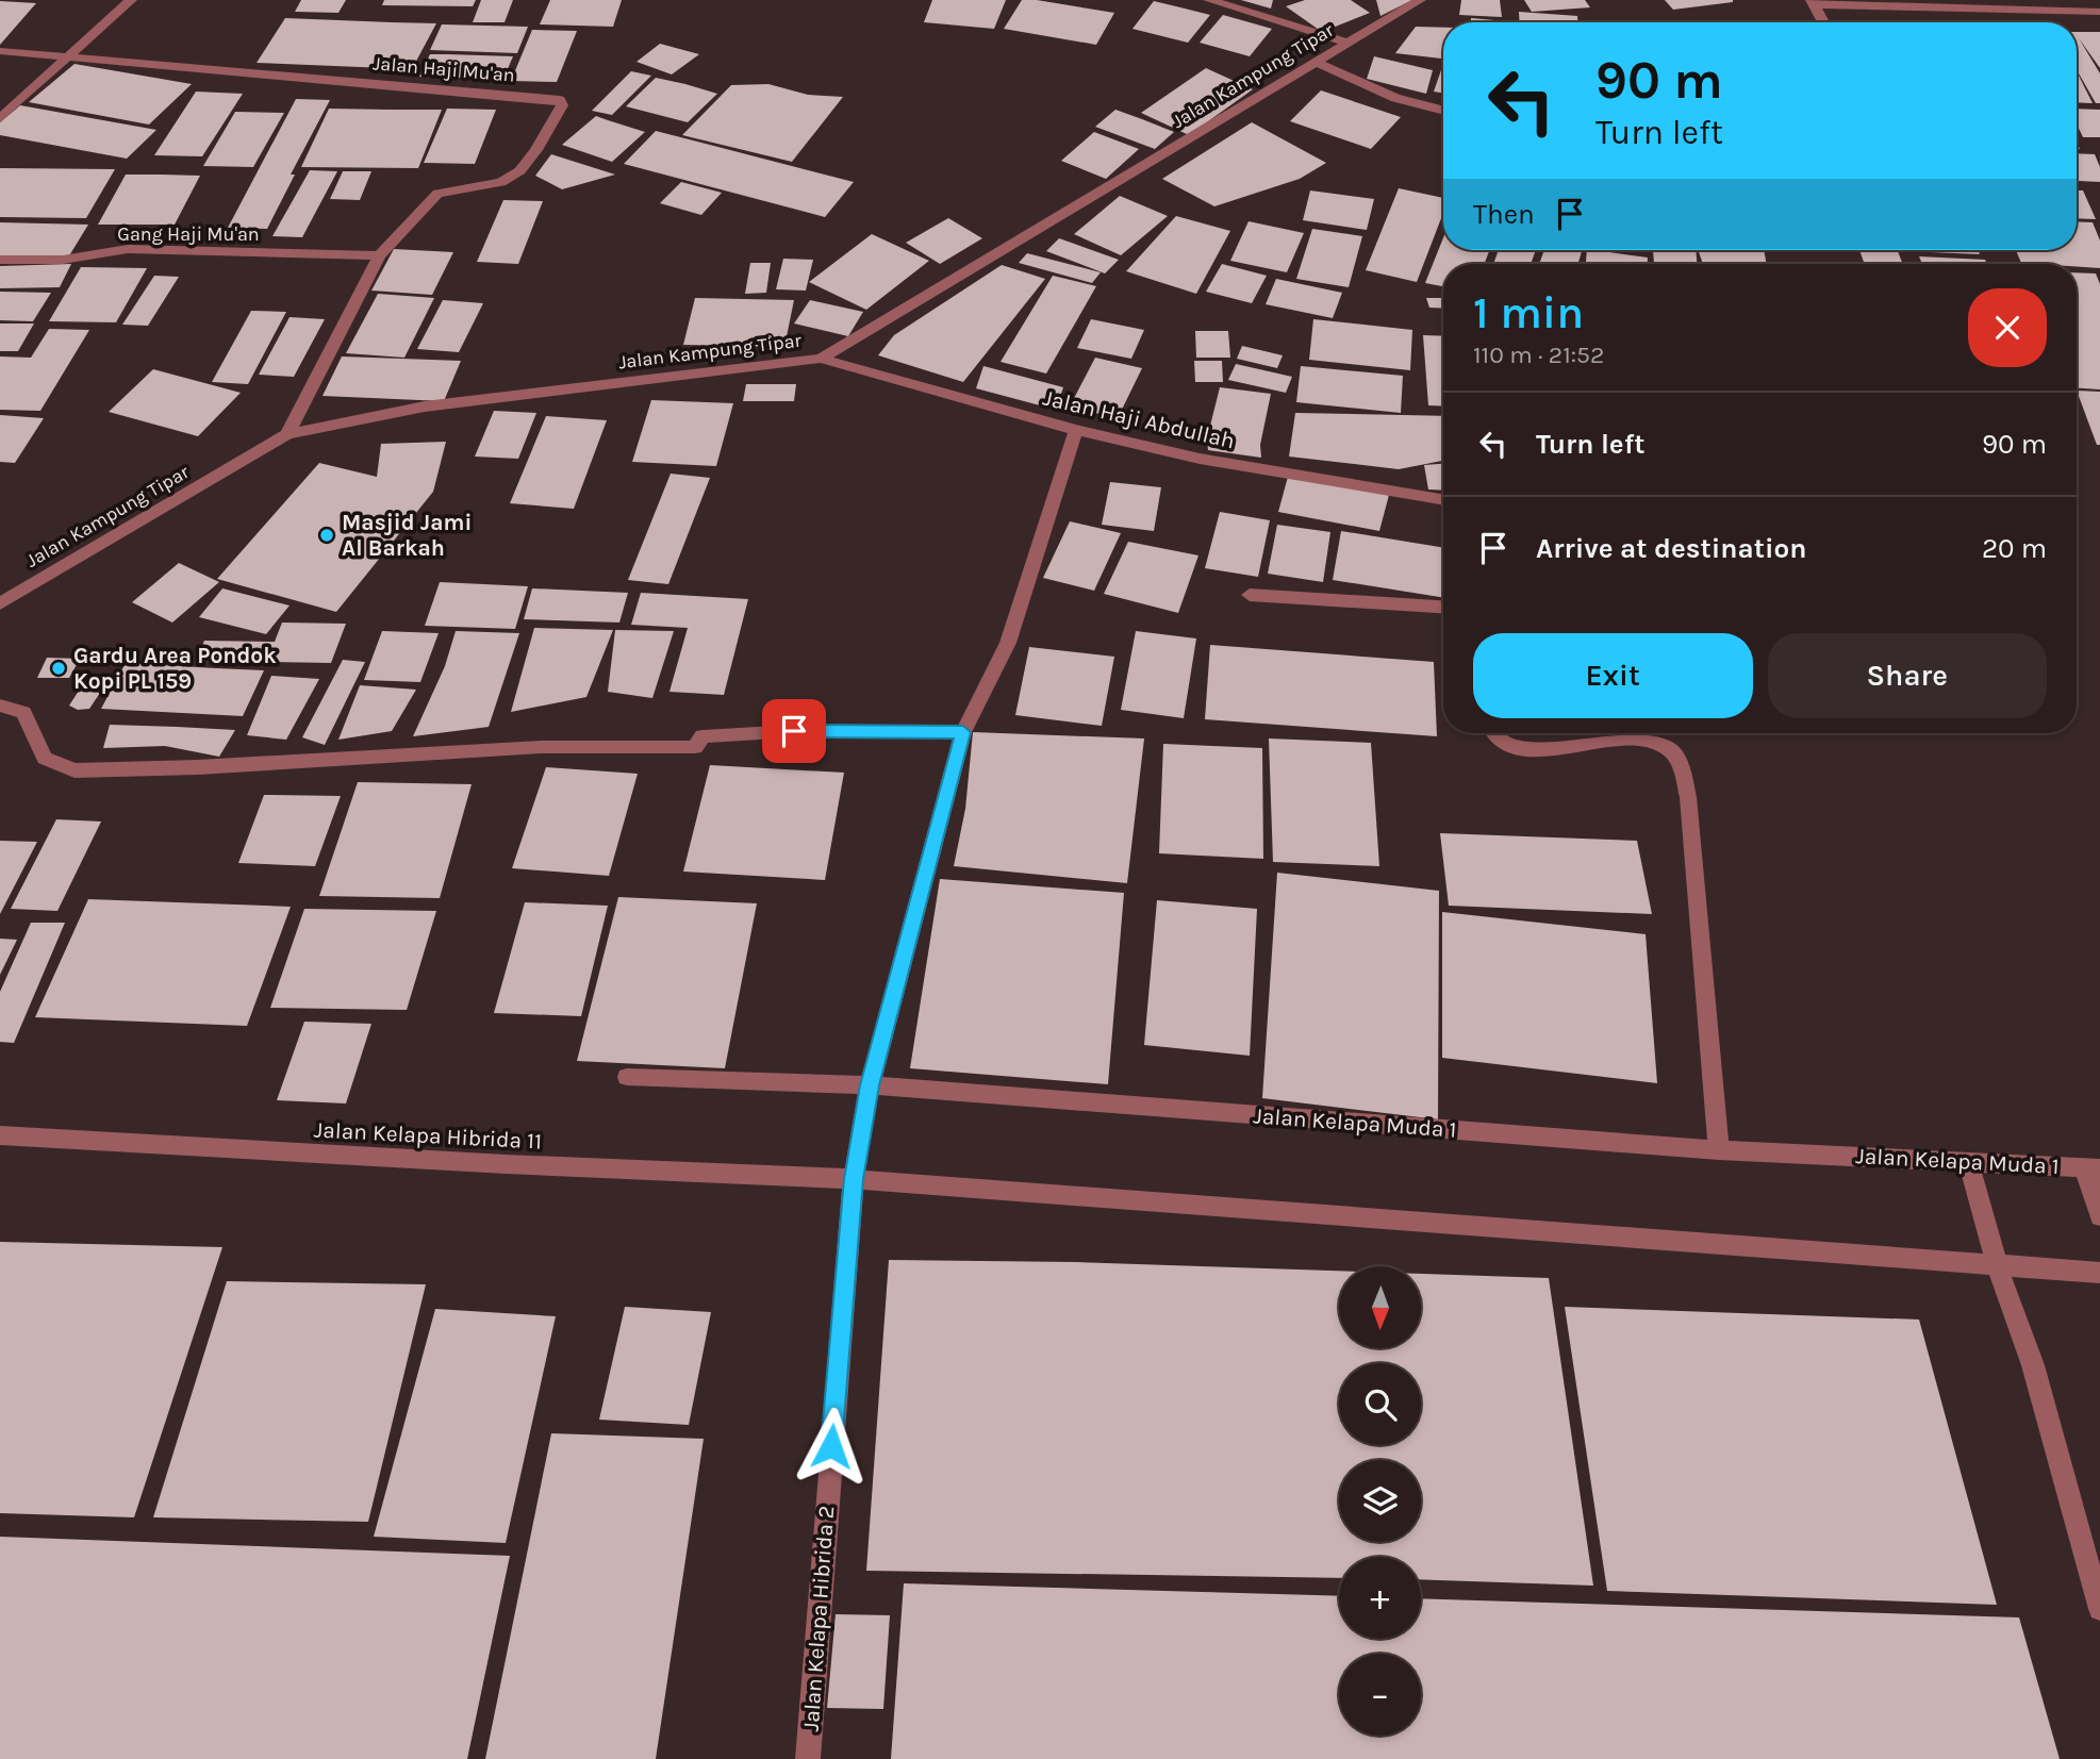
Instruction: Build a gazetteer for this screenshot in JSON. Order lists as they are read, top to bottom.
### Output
{
  "streets": {
    "street": [
      "Jalan Haji Mu'an",
      "Jalan Kampung Tipar",
      "Gang Haji Mu'an",
      "Jalan Haji Abdullah",
      "Jalan Kelapa Muda 1",
      "Jalan Kelapa Hibrida 11",
      "Jalan Kelapa Hibrida 2"
    ]
  },
  "crossings": [
    ["Jalan Haji Mu'an", "Gang Haji Mu'an"],
    ["Jalan Kampung Tipar", "Jalan Haji Abdullah"],
    ["Jalan Haji Abdullah", "Jalan Kelapa Hibrida 2"],
    ["Jalan Kelapa Muda 1", "Jalan Kelapa Hibrida 2"],
    ["Jalan Kelapa Hibrida 11", "Jalan Kelapa Hibrida 2"]
  ],
  "places": ["Masjid Jami Al Barkah", "Gardu Area Pondok Kopi PL 159"],
  "north": "bottom",
  "page": {
    "turn": ["90 m", "Turn left"],
    "then": "Then",
    "heading": ["1 min", "110 m · 21:52"],
    "list": [
      {
        "name": "Turn left",
        "value": "90 m"
      },
      {
        "name": "Arrive at destination",
        "value": "20 m"
      }
    ],
    "buttons": ["Exit", "Share"],
    "map_buttons": ["+", "−"]
  }
}
